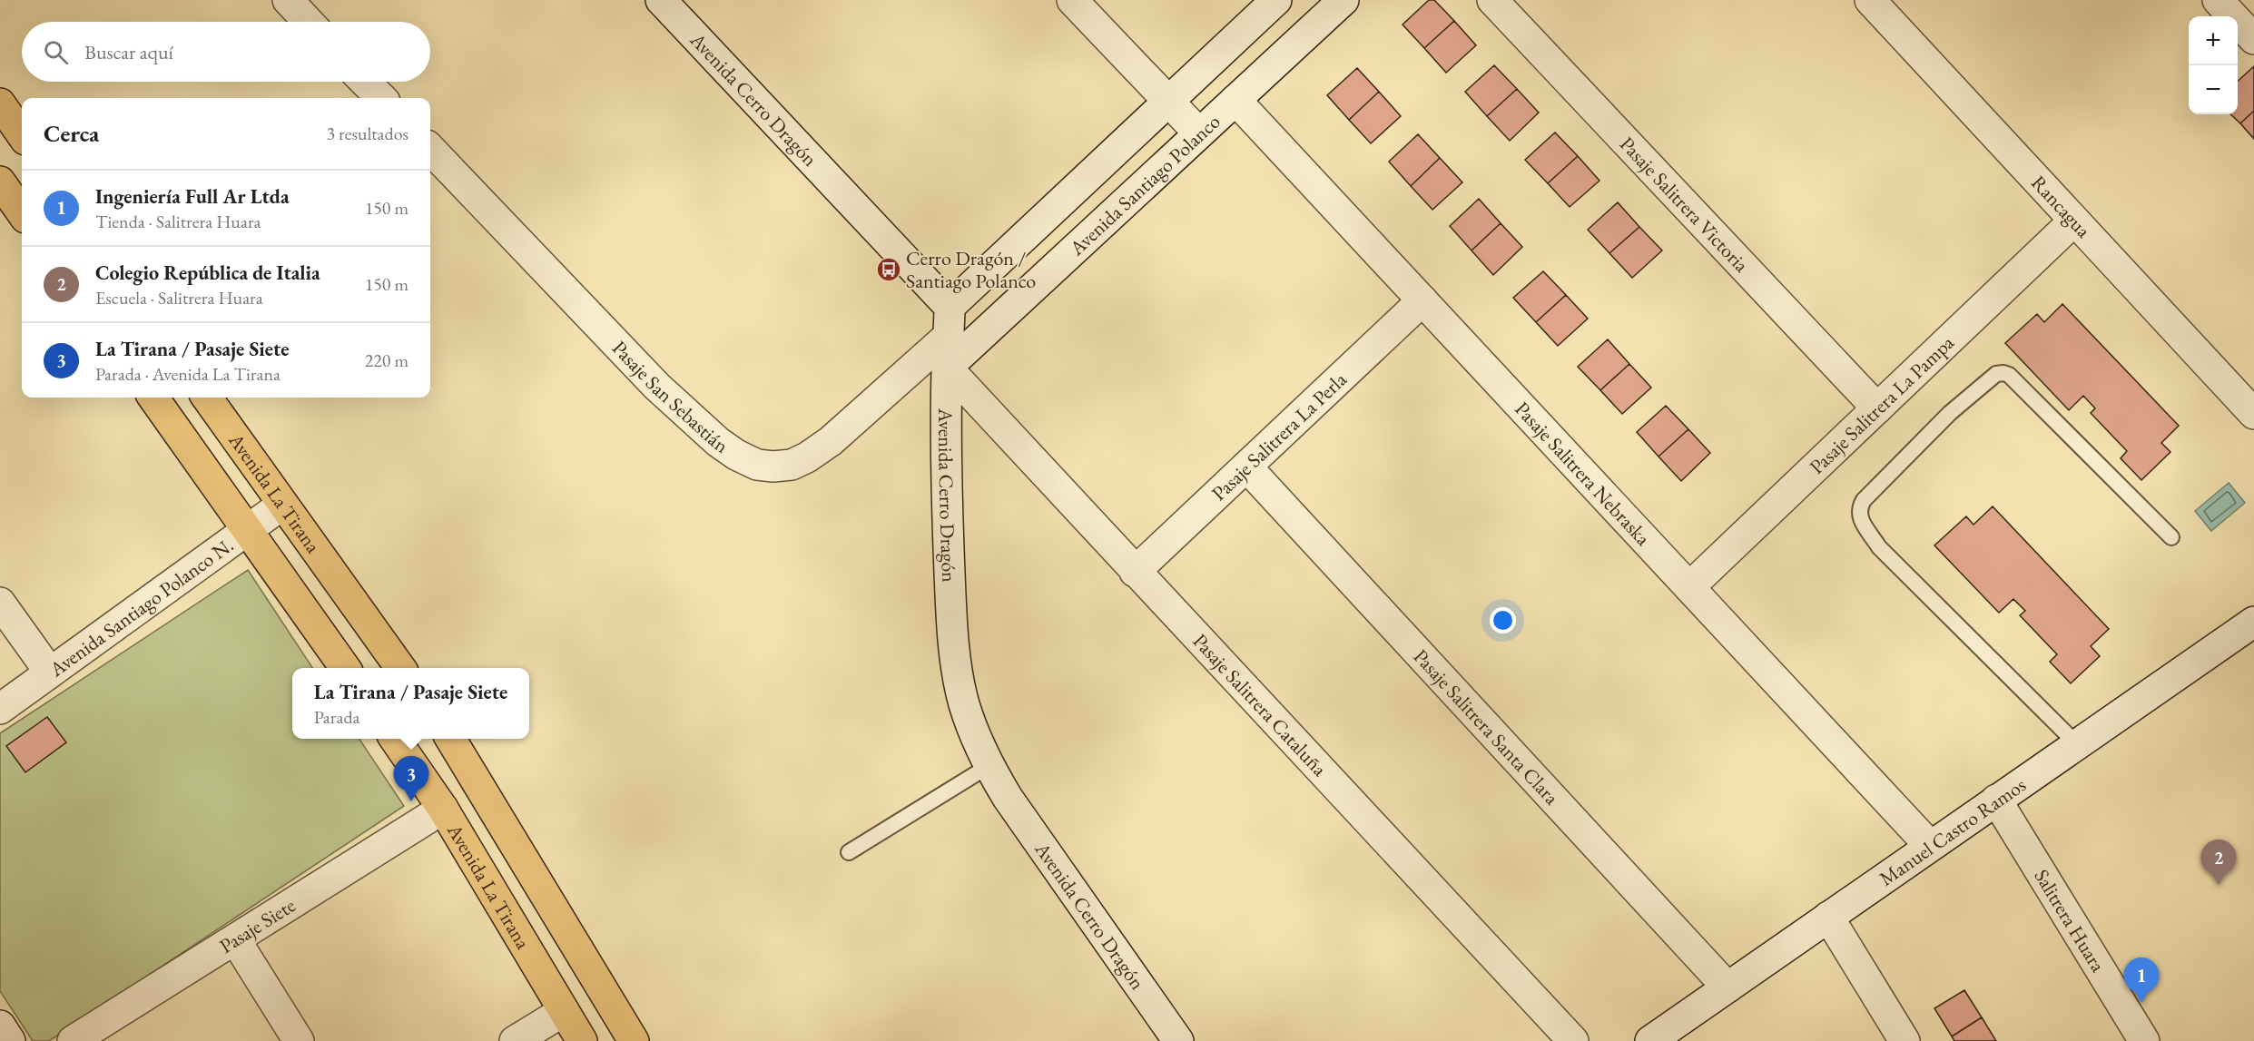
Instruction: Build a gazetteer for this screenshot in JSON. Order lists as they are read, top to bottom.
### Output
{
  "streets": {
    "highway": ["Avenida La Tirana"],
    "street": [
      "Avenida Cerro Dragón",
      "Avenida Santiago Polanco",
      "Pasaje Salitrera Victoria",
      "Rancagua",
      "Pasaje San Sebastián",
      "Pasaje Salitrera La Pampa",
      "Pasaje Salitrera La Perla",
      "Pasaje Salitrera Nebraska",
      "Avenida Santiago Polanco N.",
      "Pasaje Salitrera Cataluña",
      "Pasaje Salitrera Santa Clara",
      "Manuel Castro Ramos",
      "Salitrera Huara",
      "Pasaje Siete"
    ]
  },
  "crossings": [
    ["Avenida Cerro Dragón", "Avenida Santiago Polanco"],
    ["Avenida Cerro Dragón", "Pasaje San Sebastián"],
    ["Avenida Cerro Dragón", "Pasaje Salitrera Cataluña"],
    ["Avenida Santiago Polanco", "Pasaje Salitrera Nebraska"],
    ["Avenida Santiago Polanco", "Pasaje Salitrera Cataluña"],
    ["Pasaje Salitrera Victoria", "Pasaje Salitrera La Pampa"],
    ["Rancagua", "Pasaje Salitrera La Pampa"],
    ["Pasaje Salitrera La Pampa", "Pasaje Salitrera Nebraska"],
    ["Pasaje Salitrera La Perla", "Pasaje Salitrera Nebraska"],
    ["Pasaje Salitrera La Perla", "Pasaje Salitrera Cataluña"],
    ["Pasaje Salitrera La Perla", "Pasaje Salitrera Santa Clara"],
    ["Pasaje Salitrera Nebraska", "Manuel Castro Ramos"],
    ["Avenida La Tirana", "Avenida Santiago Polanco N."],
    ["Avenida La Tirana", "Pasaje Siete"],
    ["Pasaje Salitrera Santa Clara", "Manuel Castro Ramos"],
    ["Manuel Castro Ramos", "Salitrera Huara"]
  ],
  "places": {
    "bus stop": ["Cerro Dragón / Santiago Polanco"]
  },
  "page": {
    "map_buttons": ["+", "−"],
    "search": "Buscar aquí",
    "heading": ["Cerca", "3 resultados"],
    "list": [
      {
        "mark": "1",
        "name": "Ingeniería Full Ar Ltda",
        "note": "Tienda · Salitrera Huara",
        "value": "150 m"
      },
      {
        "mark": "2",
        "name": "Colegio República de Italia",
        "note": "Escuela · Salitrera Huara",
        "value": "150 m"
      },
      {
        "mark": "3",
        "name": "La Tirana / Pasaje Siete",
        "note": "Parada · Avenida La Tirana",
        "value": "220 m"
      }
    ],
    "popup": ["La Tirana / Pasaje Siete", "Parada"],
    "pins": ["3", "2", "1"]
  }
}
